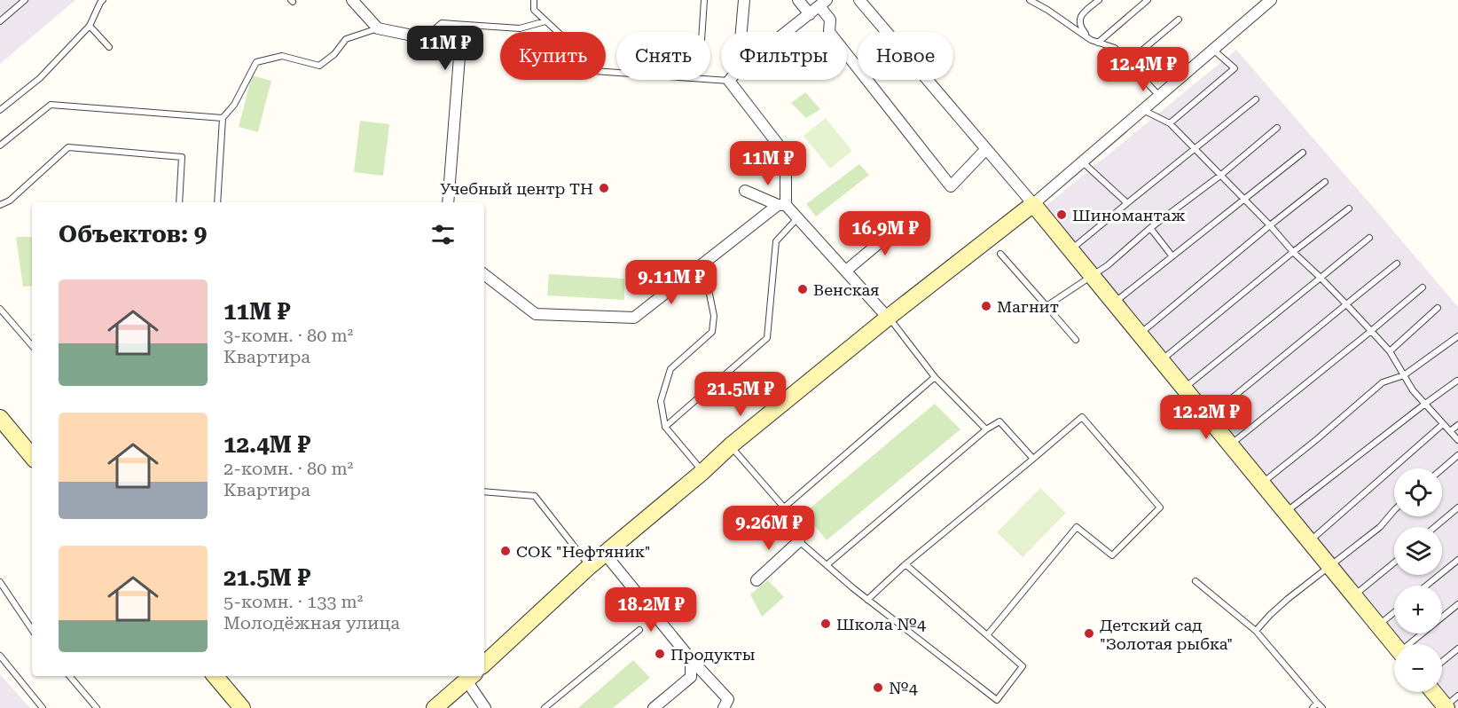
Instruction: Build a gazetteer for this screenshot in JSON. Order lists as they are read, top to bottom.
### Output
{
  "places": [
    "Учебный центр ТН",
    "Шиномантаж",
    "Венская",
    "Магнит",
    "СОК \"Нефтяник\"",
    "Школа №4",
    "Детский сад \"Золотая рыбка\"",
    "Продукты",
    "№4"
  ],
  "page": {
    "price": [
      "11M ₽",
      "12.4M ₽",
      "11M ₽",
      "16.9M ₽",
      "9.11M ₽",
      "21.5M ₽",
      "12.2M ₽",
      "9.26M ₽",
      "18.2M ₽"
    ],
    "chip": [
      "Купить",
      "Снять",
      "Фильтры",
      "Новое"
    ],
    "heading": "Объектов: 9",
    "list": [
      {
        "name": "11M ₽",
        "note": "3-комн. · 80 m² · Квартира"
      },
      {
        "name": "12.4M ₽",
        "note": "2-комн. · 80 m² · Квартира"
      },
      {
        "name": "21.5M ₽",
        "note": "5-комн. · 133 m² · Молодёжная улица"
      }
    ],
    "map_buttons": ["+", "−"]
  }
}
